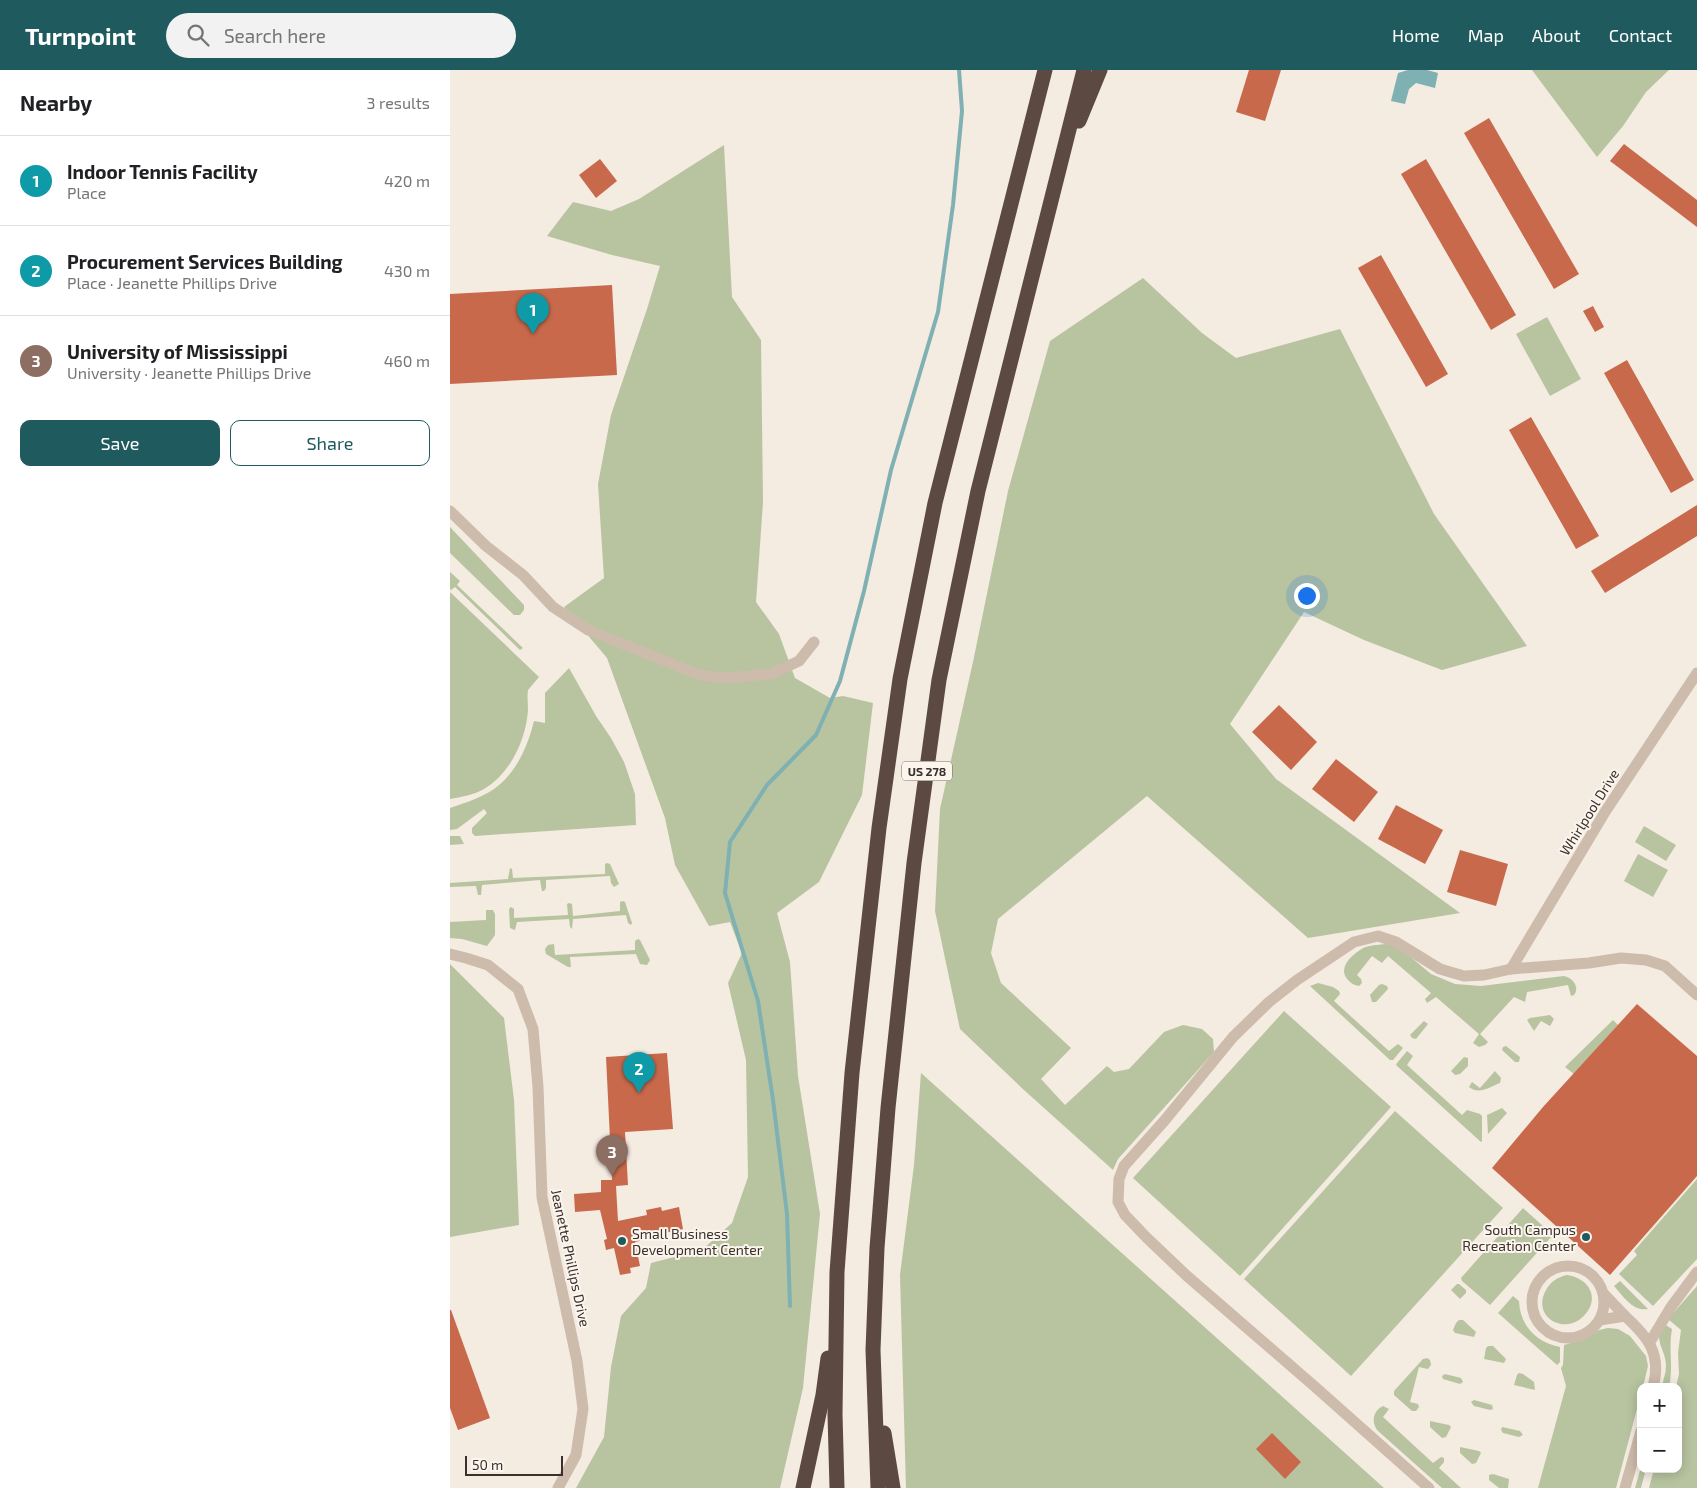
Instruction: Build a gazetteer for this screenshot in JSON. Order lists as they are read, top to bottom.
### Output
{
  "streets": {
    "highway": ["US 278"],
    "street": ["Whirlpool Drive", "Jeanette Phillips Drive"]
  },
  "places": ["South Campus Recreation Center", "Small Business Development Center"],
  "scale_bar": "50 m",
  "page": {
    "header": "Turnpoint",
    "search": "Search here",
    "nav": [
      "Home",
      "Map",
      "About",
      "Contact"
    ],
    "heading": ["Nearby", "3 results"],
    "list": [
      {
        "mark": "1",
        "name": "Indoor Tennis Facility",
        "note": "Place",
        "value": "420 m"
      },
      {
        "mark": "2",
        "name": "Procurement Services Building",
        "note": "Place · Jeanette Phillips Drive",
        "value": "430 m"
      },
      {
        "mark": "3",
        "name": "University of Mississippi",
        "note": "University · Jeanette Phillips Drive",
        "value": "460 m"
      }
    ],
    "pins": ["1", "2", "3"],
    "buttons": ["Save", "Share"],
    "map_buttons": ["+", "−"],
    "scale": "50 m"
  }
}
